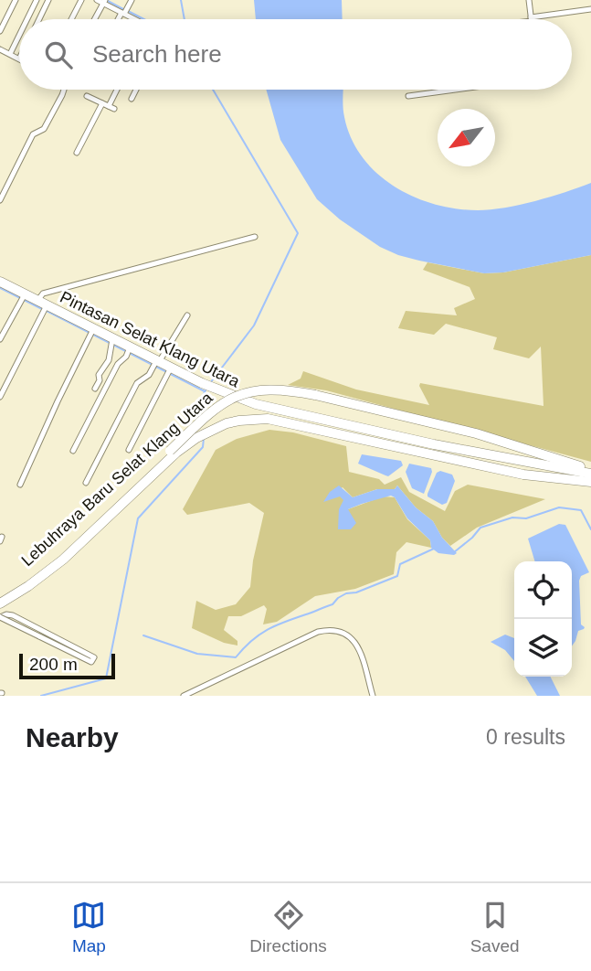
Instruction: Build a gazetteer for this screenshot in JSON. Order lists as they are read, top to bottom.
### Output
{
  "streets": {
    "highway": ["Pintasan Selat Klang Utara", "Lebuhraya Baru Selat Klang Utara"]
  },
  "crossings": [
    ["Pintasan Selat Klang Utara", "Lebuhraya Baru Selat Klang Utara"]
  ],
  "scale_bar": "200 m",
  "north": "bottom left",
  "page": {
    "search": "Search here",
    "scale": "200 m",
    "heading": ["Nearby", "0 results"],
    "nav": ["Map", "Directions", "Saved"]
  }
}
